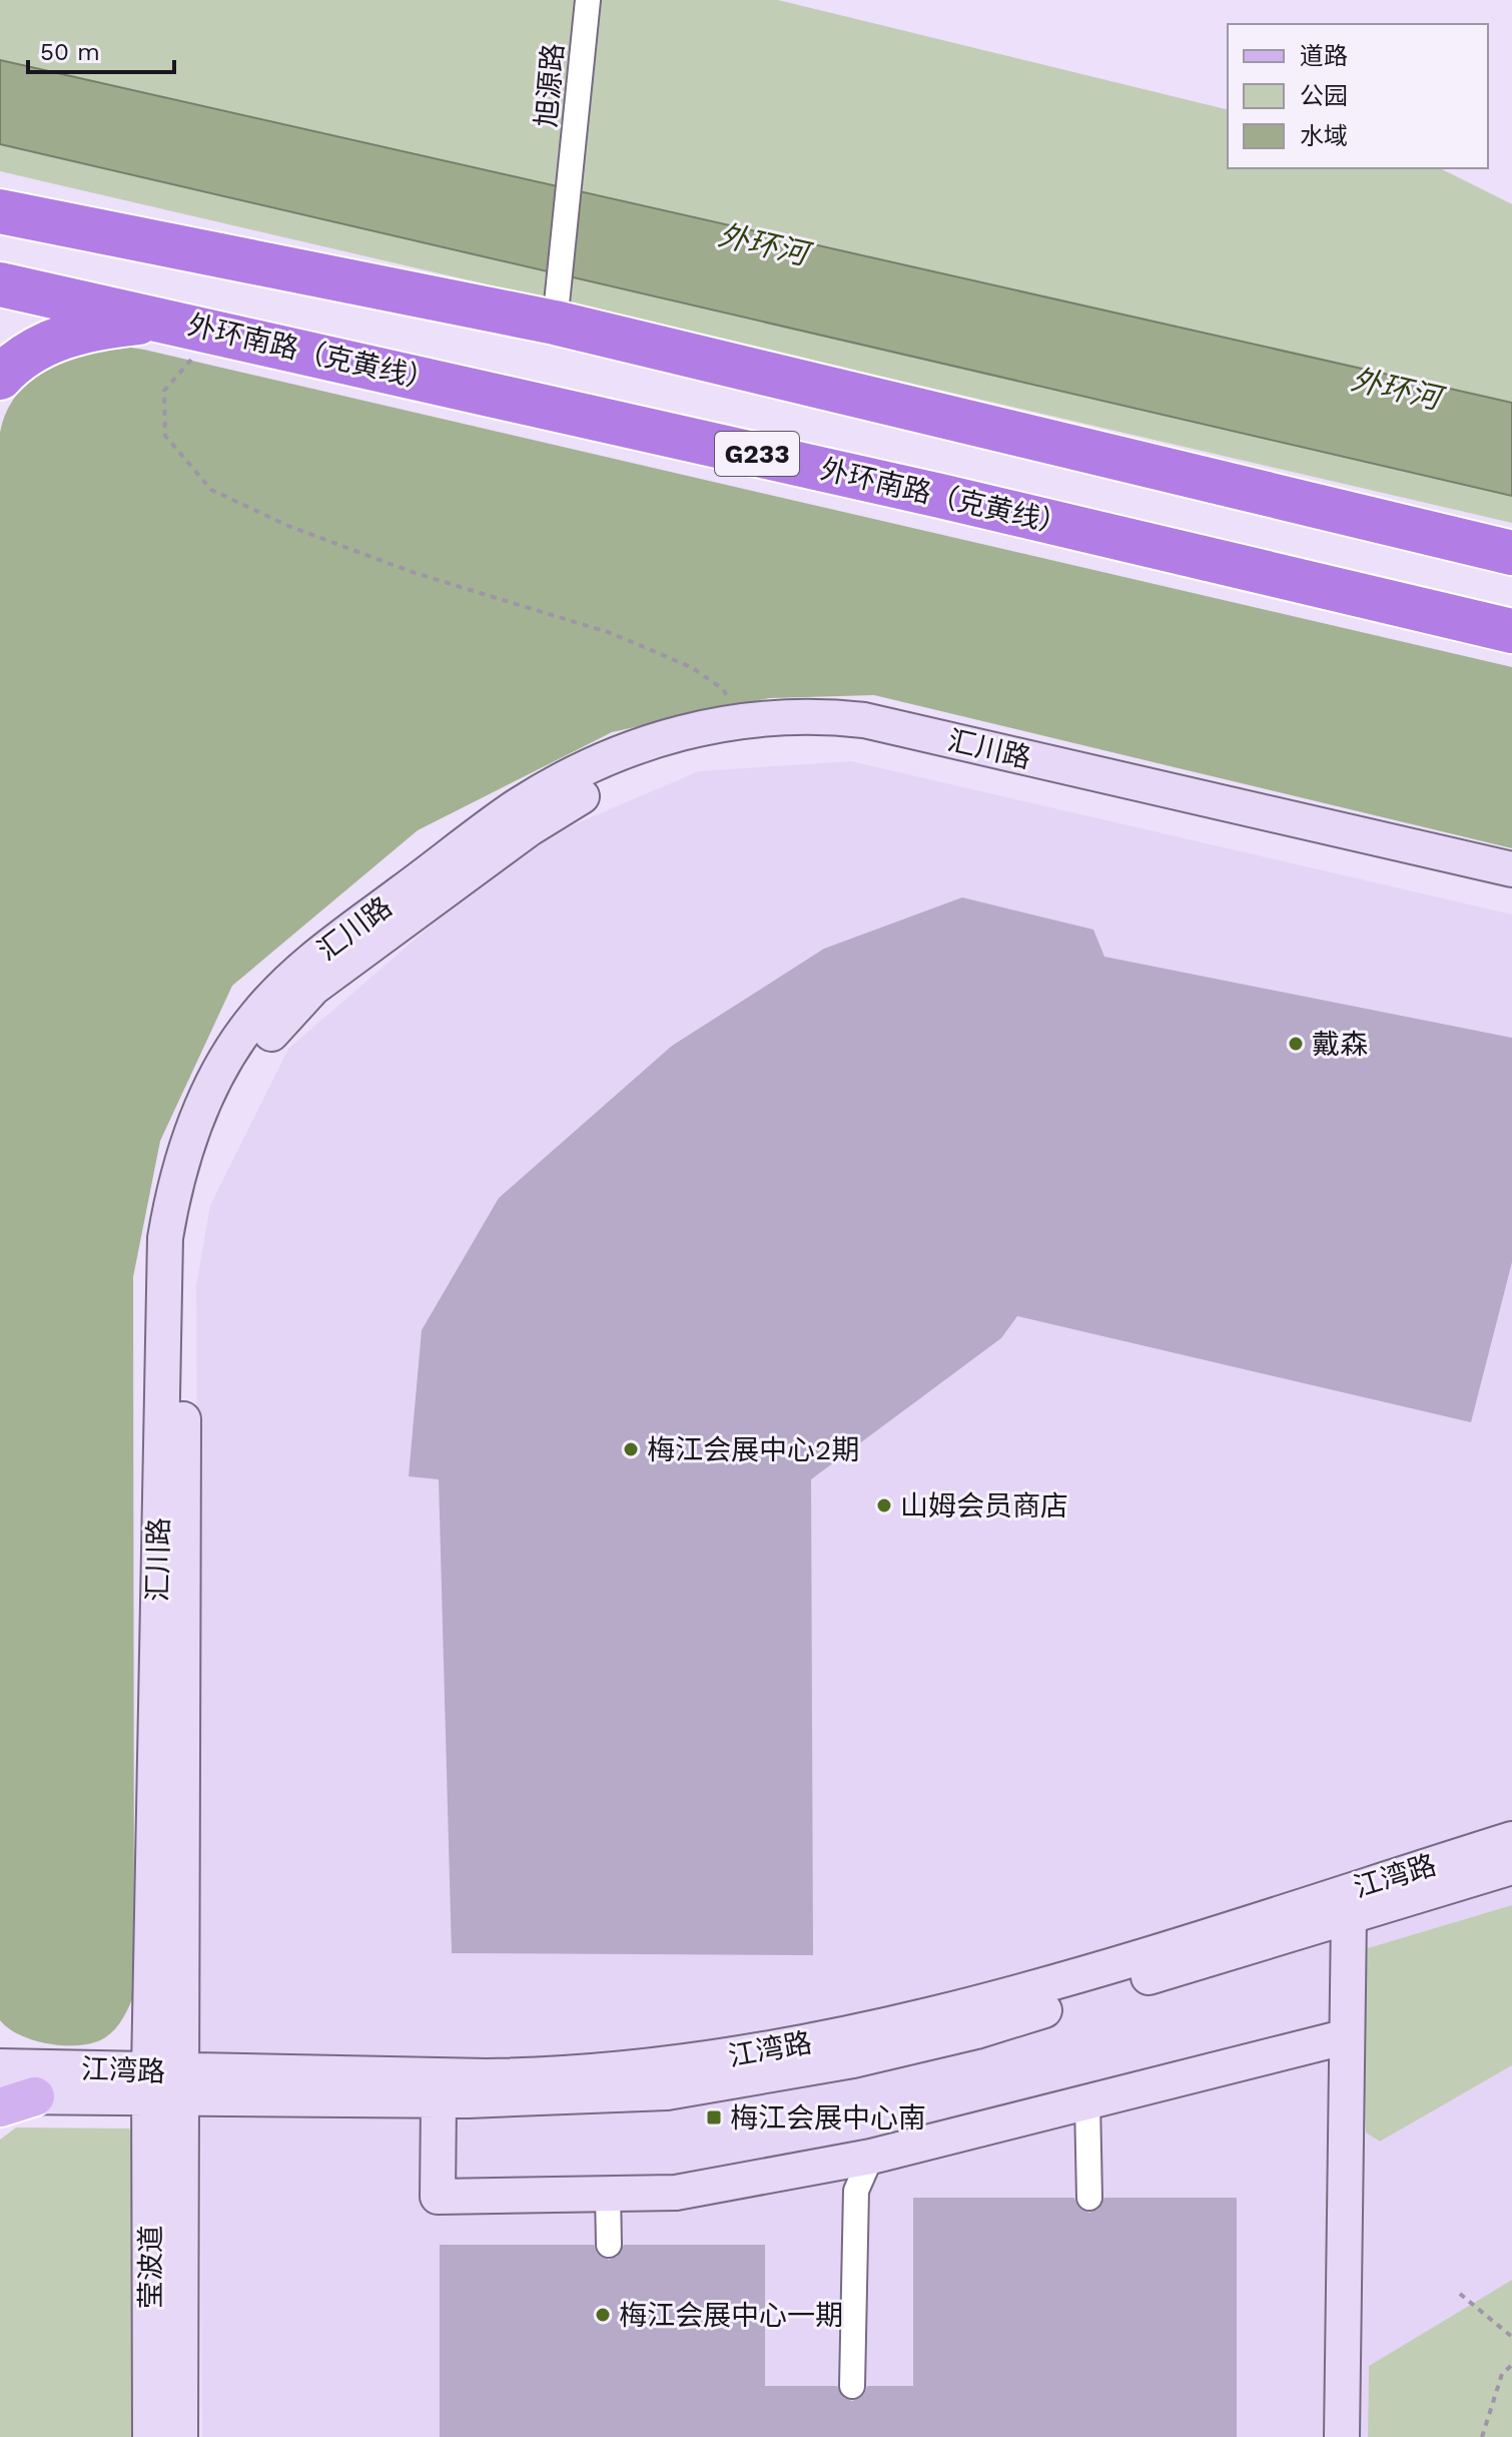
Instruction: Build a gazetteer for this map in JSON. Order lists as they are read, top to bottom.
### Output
{
  "streets": {
    "highway": ["外环南路（克黄线）", "G233"],
    "street": [
      "旭源路",
      "汇川路",
      "江湾路",
      "莹波道"
    ]
  },
  "crossings": [
    ["汇川路", "江湾路"],
    ["汇川路", "莹波道"],
    ["江湾路", "莹波道"]
  ],
  "water": ["外环河"],
  "places": {
    "other": [
      "戴森",
      "梅江会展中心2期",
      "山姆会员商店",
      "梅江会展中心一期"
    ],
    "transit": ["梅江会展中心南"]
  },
  "legend": ["道路", "公园", "水域"],
  "scale_bar": "50 m"
}
